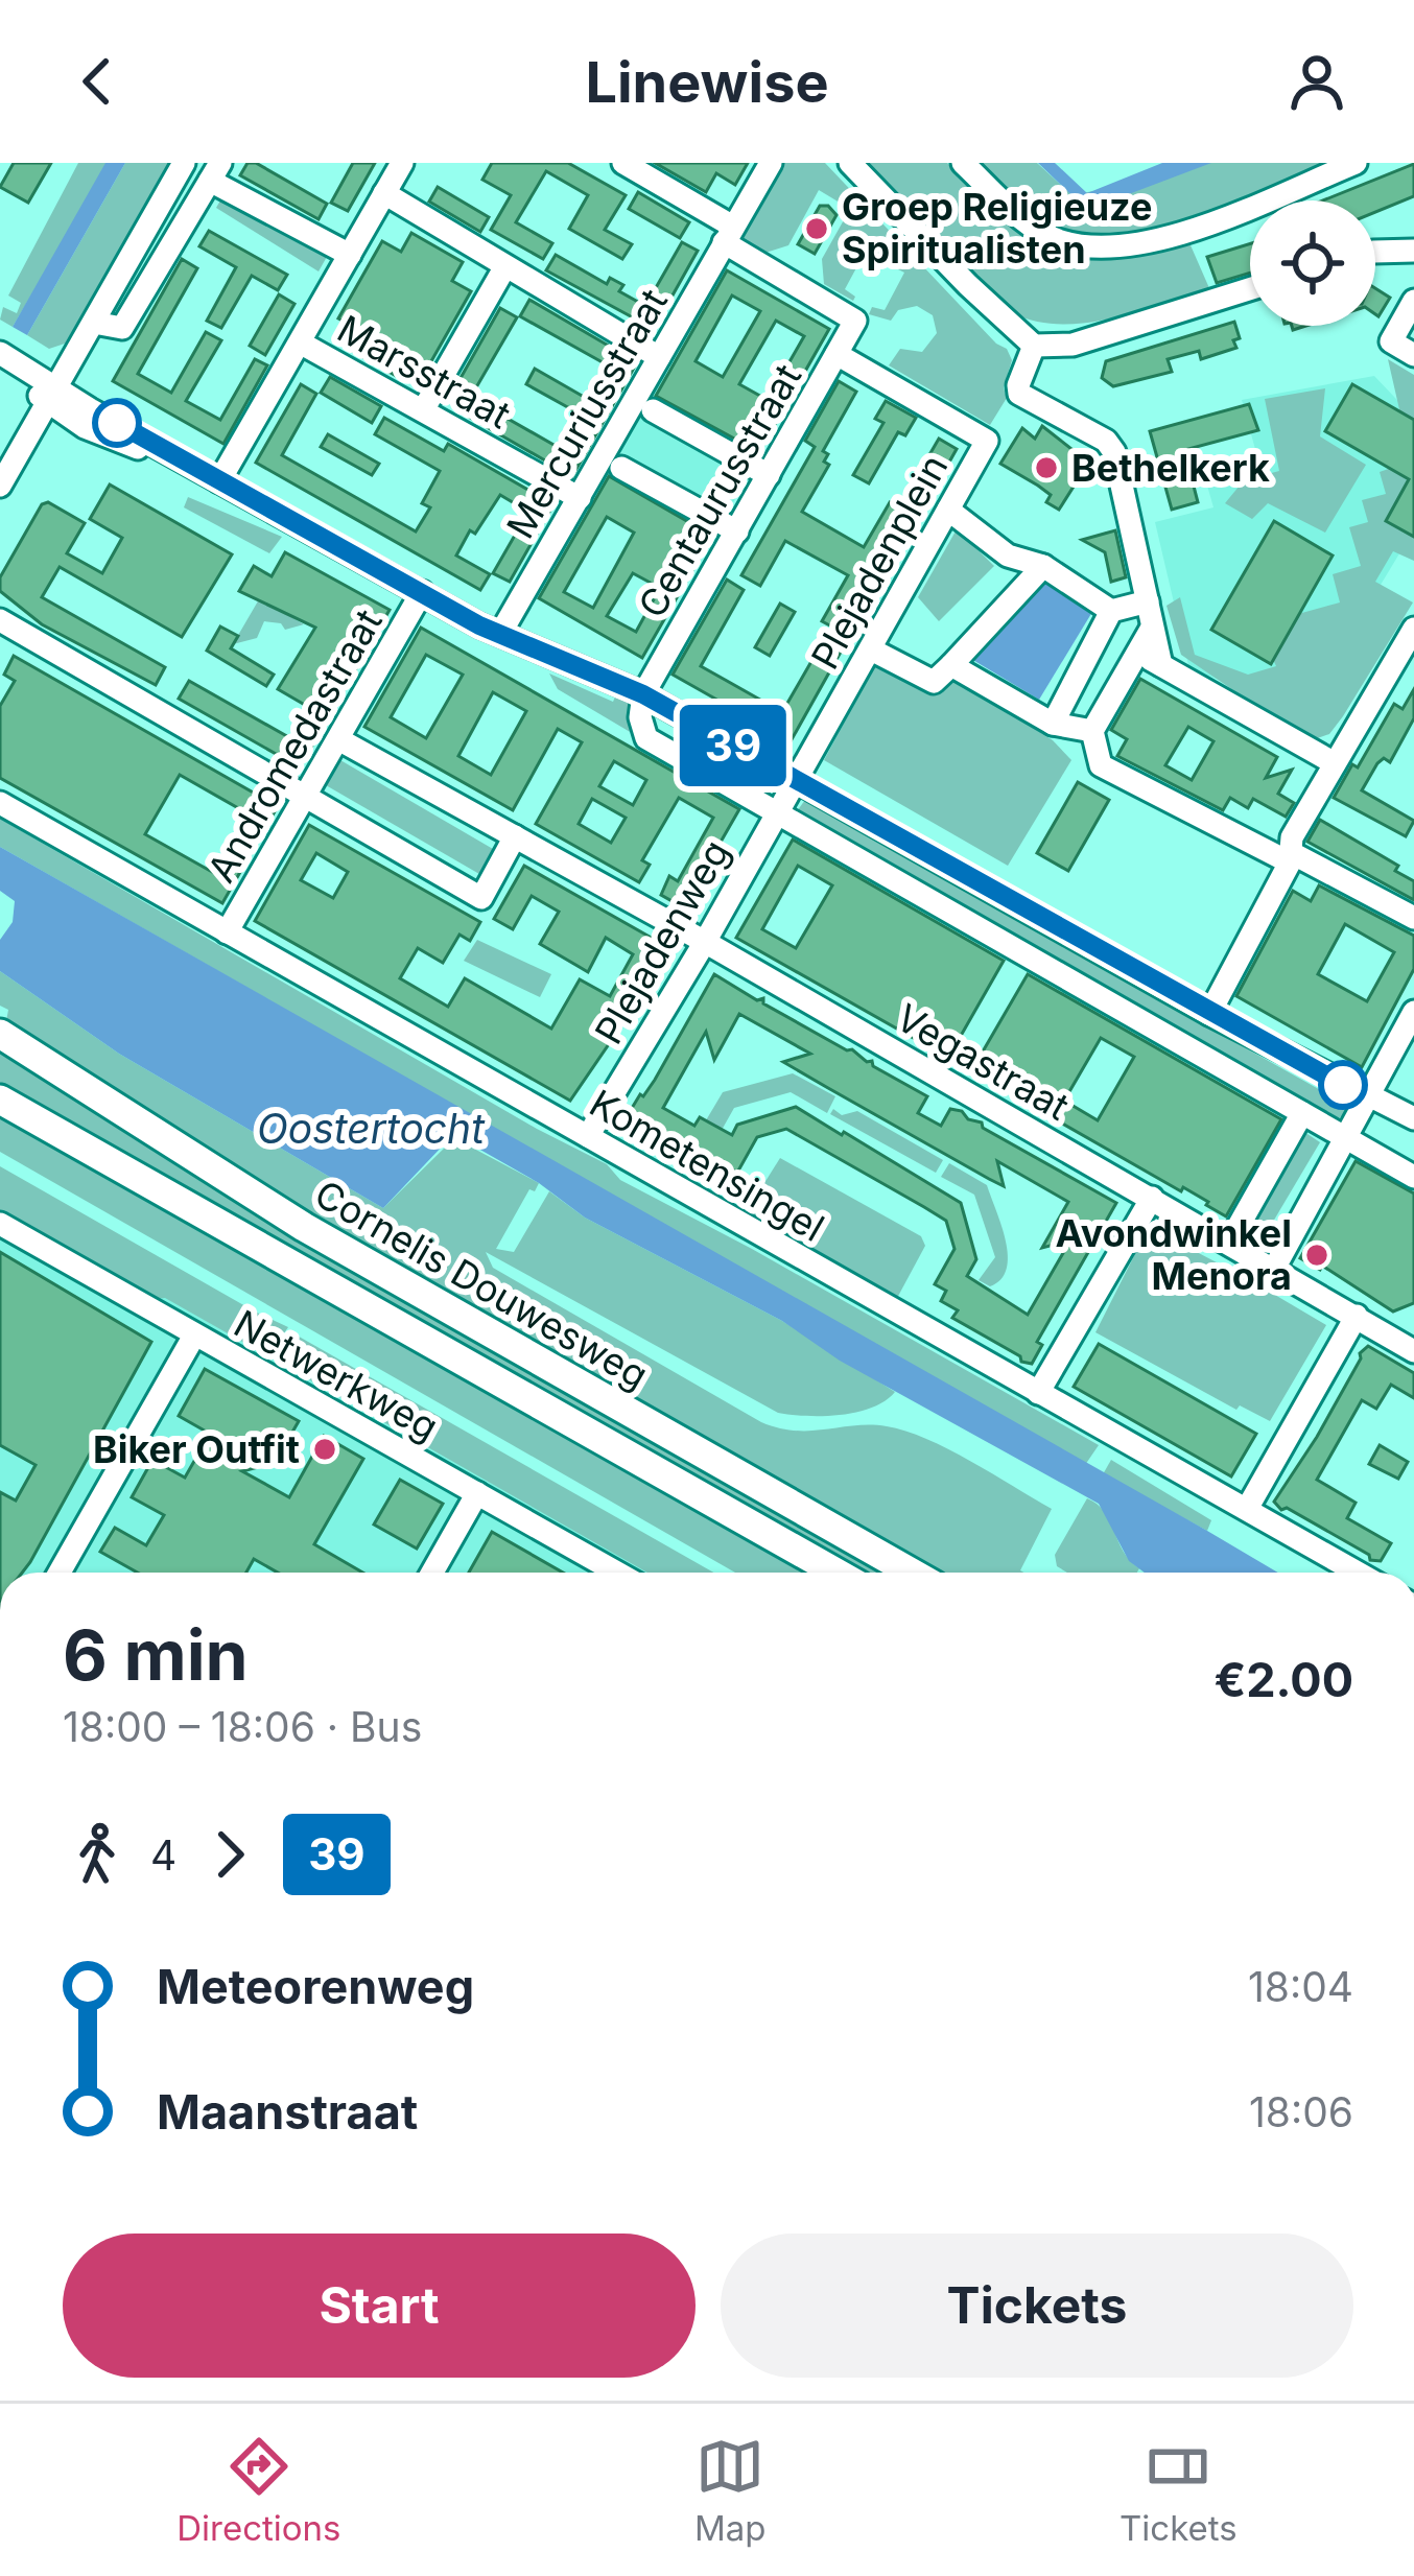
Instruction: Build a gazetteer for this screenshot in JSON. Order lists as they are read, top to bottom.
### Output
{
  "streets": {
    "main road": ["Cornelis Douwesweg"],
    "street": [
      "Marsstraat",
      "Mercuriusstraat",
      "Centaurusstraat",
      "Plejadenplein",
      "Andromedastraat",
      "Plejadenweg",
      "Vegastraat",
      "Kometensingel",
      "Netwerkweg"
    ]
  },
  "crossings": [
    ["Marsstraat", "Mercuriusstraat"],
    ["Mercuriusstraat", "Centaurusstraat"],
    ["Centaurusstraat", "Plejadenplein"],
    ["Plejadenplein", "Plejadenweg"],
    ["Andromedastraat", "Vegastraat"],
    ["Andromedastraat", "Kometensingel"],
    ["Plejadenweg", "Vegastraat"],
    ["Plejadenweg", "Kometensingel"]
  ],
  "water": ["Oostertocht"],
  "places": [
    "Groep Religieuze Spiritualisten",
    "Bethelkerk",
    "Avondwinkel Menora",
    "Biker Outfit"
  ],
  "lines": ["bus line 39"],
  "page": {
    "header": "Linewise",
    "on_map": "39",
    "heading": ["6 min", "18:00 – 18:06 · Bus", "€2.00"],
    "legs": ["4", "39"],
    "list": [
      {
        "name": "Meteorenweg",
        "value": "18:04"
      },
      {
        "name": "Maanstraat",
        "value": "18:06"
      }
    ],
    "buttons": ["Start", "Tickets"],
    "tabs": ["Directions", "Map", "Tickets"]
  }
}
